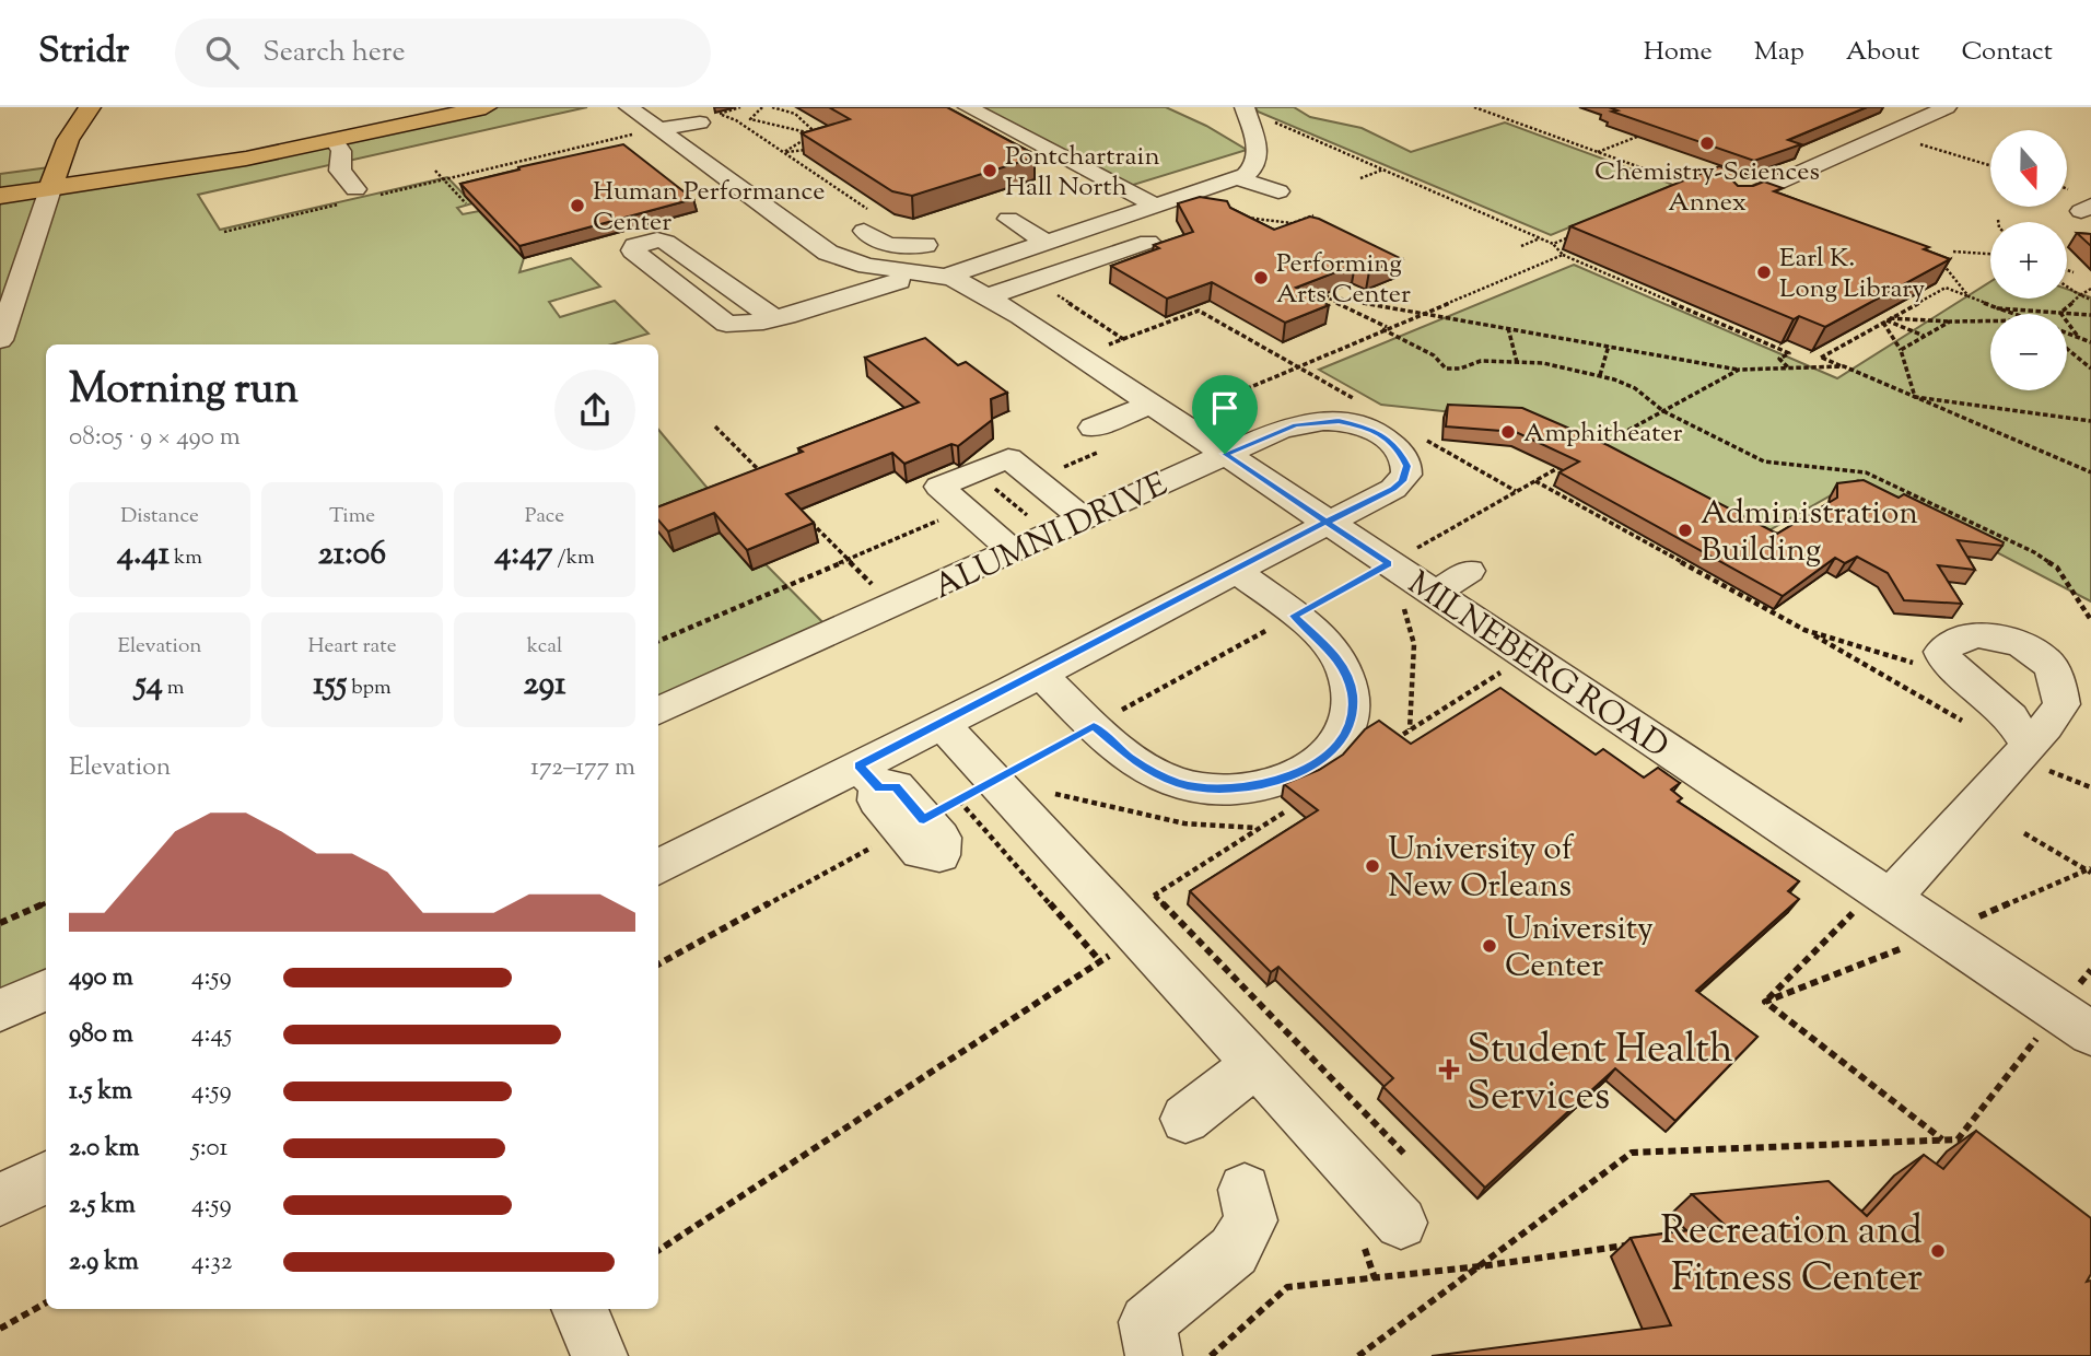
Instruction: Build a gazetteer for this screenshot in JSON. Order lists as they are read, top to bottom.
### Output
{
  "streets": {
    "street": ["ALUMNI DRIVE", "MILNEBERG ROAD"]
  },
  "crossings": [
    ["ALUMNI DRIVE", "MILNEBERG ROAD"]
  ],
  "places": {
    "other": [
      "Chemistry-Sciences Annex",
      "Pontchartrain Hall North",
      "Human Performance Center",
      "Earl K. Long Library",
      "Performing Arts Center",
      "Amphitheater",
      "Administration Building",
      "University of New Orleans",
      "University Center",
      "Recreation and Fitness Center"
    ],
    "health": ["Student Health Services"]
  },
  "north": "bottom",
  "page": {
    "header": "Stridr",
    "search": "Search here",
    "nav": [
      "Home",
      "Map",
      "About",
      "Contact"
    ],
    "map_buttons": ["+", "−"],
    "heading": ["Morning run", "08:05 · 9 × 490 m"],
    "stats": [
      ["Distance", "4.41 km"],
      ["Time", "21:06"],
      ["Pace", "4:47 /km"],
      ["Elevation", "54 m"],
      ["Heart rate", "155 bpm"],
      ["kcal", "291"]
    ],
    "chart": ["Elevation", "172–177 m"],
    "list": [
      {
        "name": "490 m",
        "note": "4:59"
      },
      {
        "name": "980 m",
        "note": "4:45"
      },
      {
        "name": "1.5 km",
        "note": "4:59"
      },
      {
        "name": "2.0 km",
        "note": "5:01"
      },
      {
        "name": "2.5 km",
        "note": "4:59"
      },
      {
        "name": "2.9 km",
        "note": "4:32"
      }
    ]
  }
}
